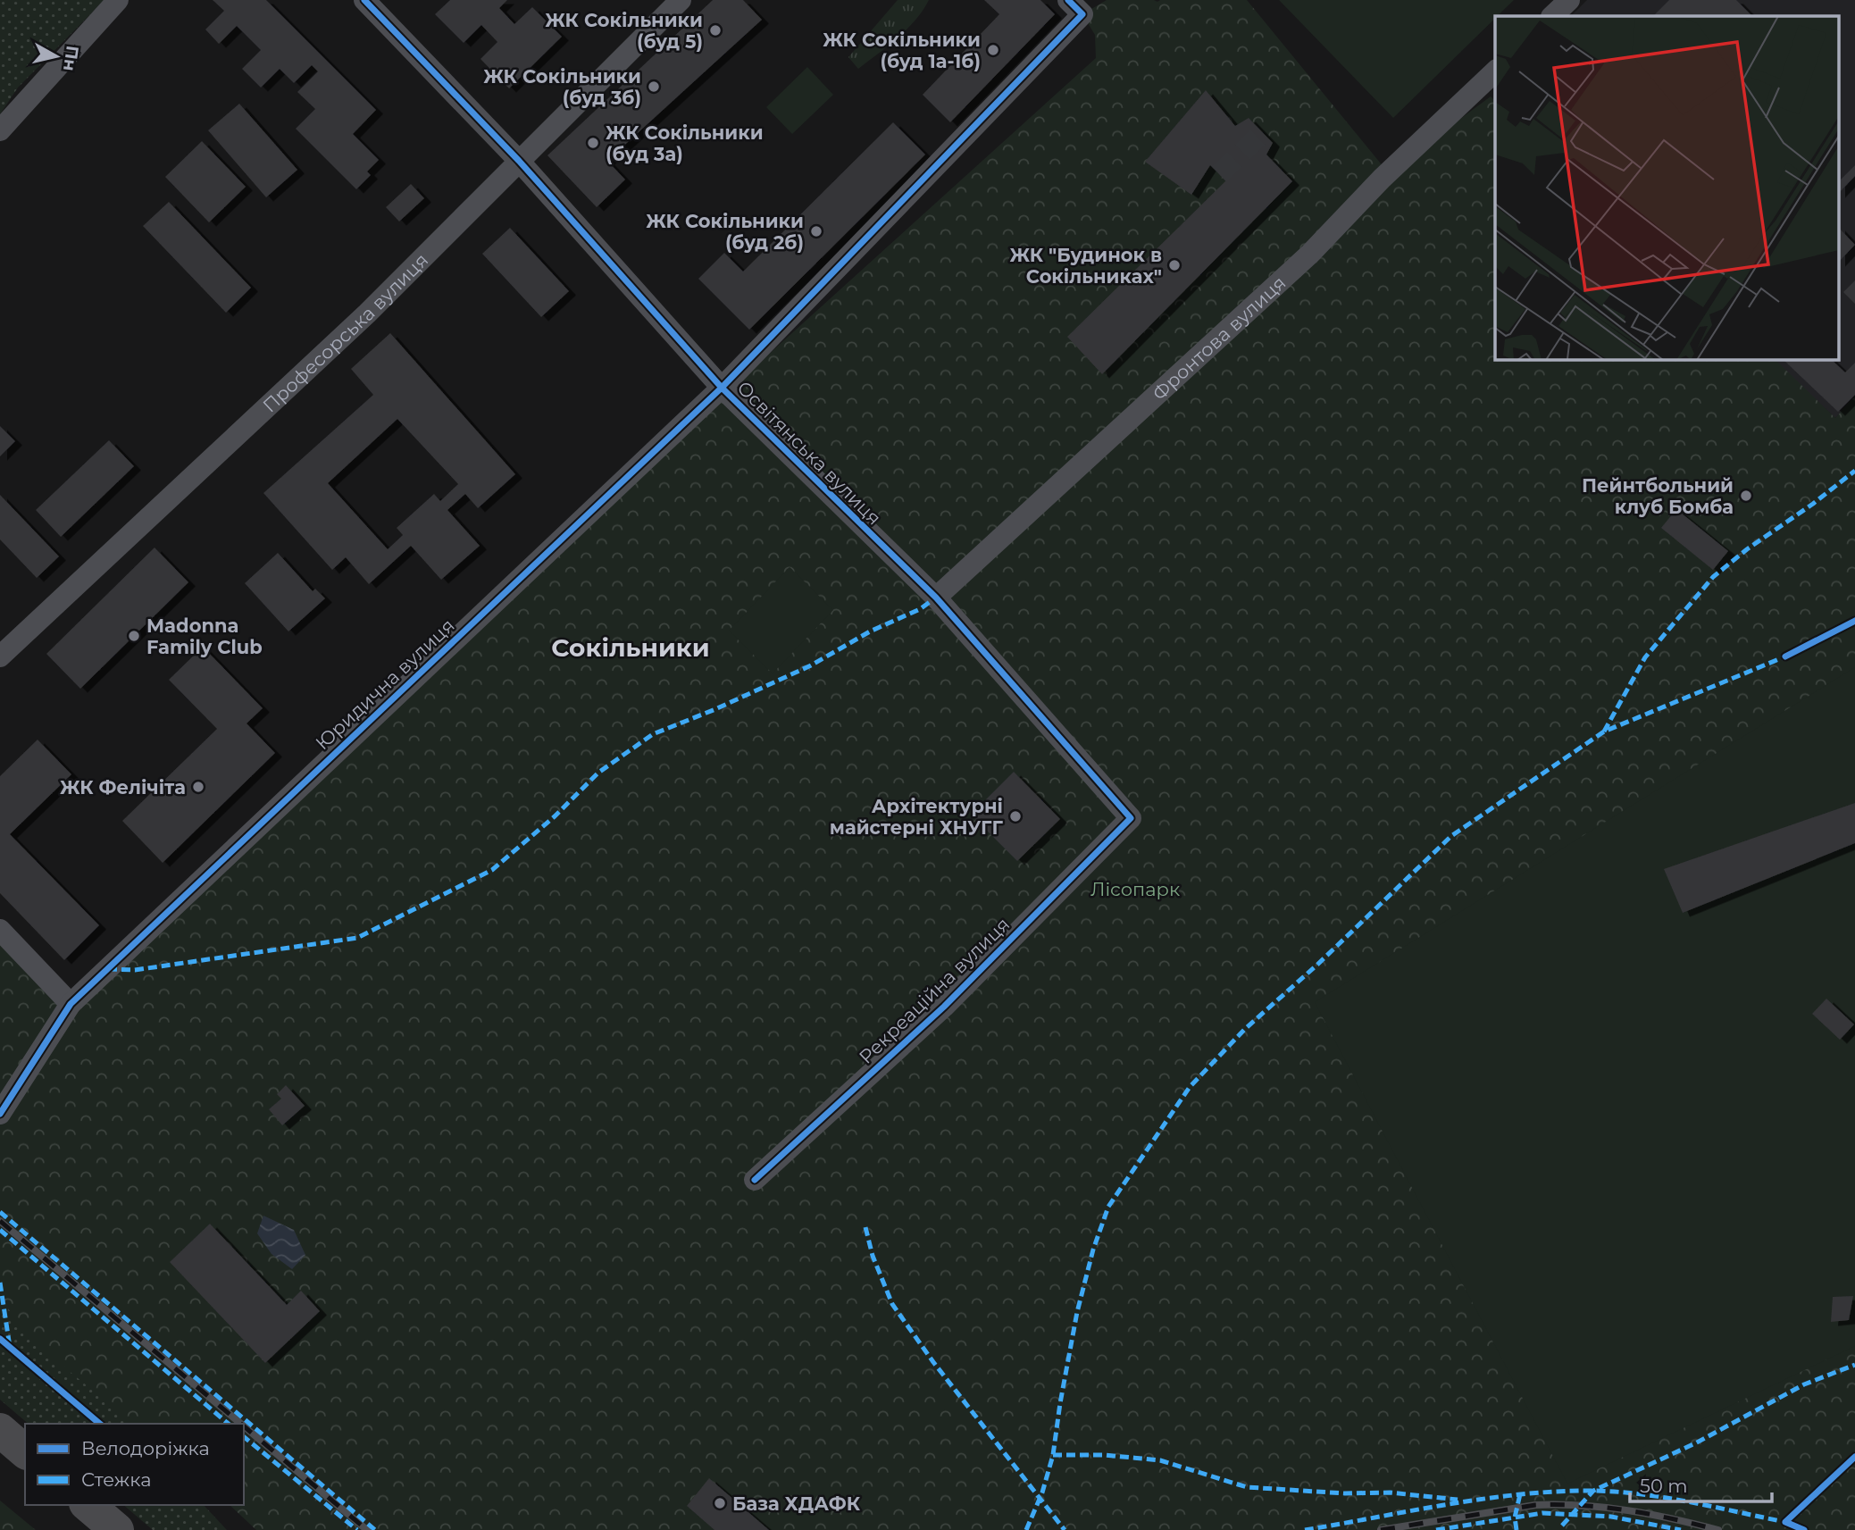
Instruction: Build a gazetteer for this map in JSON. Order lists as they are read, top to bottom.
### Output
{
  "streets": {
    "street": [
      "Професорська вулиця",
      "Фронтова вулиця",
      "Освітянська вулиця",
      "Юридична вулиця",
      "Рекреаційна вулиця"
    ]
  },
  "crossings": [
    ["Професорська вулиця", "Освітянська вулиця"],
    ["Фронтова вулиця", "Освітянська вулиця"],
    ["Освітянська вулиця", "Юридична вулиця"],
    ["Освітянська вулиця", "Рекреаційна вулиця"]
  ],
  "districts": ["Сокільники"],
  "parks": ["Лісопарк"],
  "places": [
    "ЖК Сокільники (буд 5)",
    "ЖК Сокільники (буд 1а-1б)",
    "ЖК Сокільники (буд 3б)",
    "ЖК Сокільники (буд 3а)",
    "ЖК Сокільники (буд 2б)",
    "ЖК \"Будинок в Сокільниках\"",
    "Пейнтбольний клуб Бомба",
    "Madonna Family Club",
    "ЖК Фелічіта",
    "Архітектурні майстерні ХНУГГ",
    "База ХДАФК"
  ],
  "legend": ["Велодоріжка", "Стежка"],
  "scale_bar": "50 m",
  "north": "right"
}
